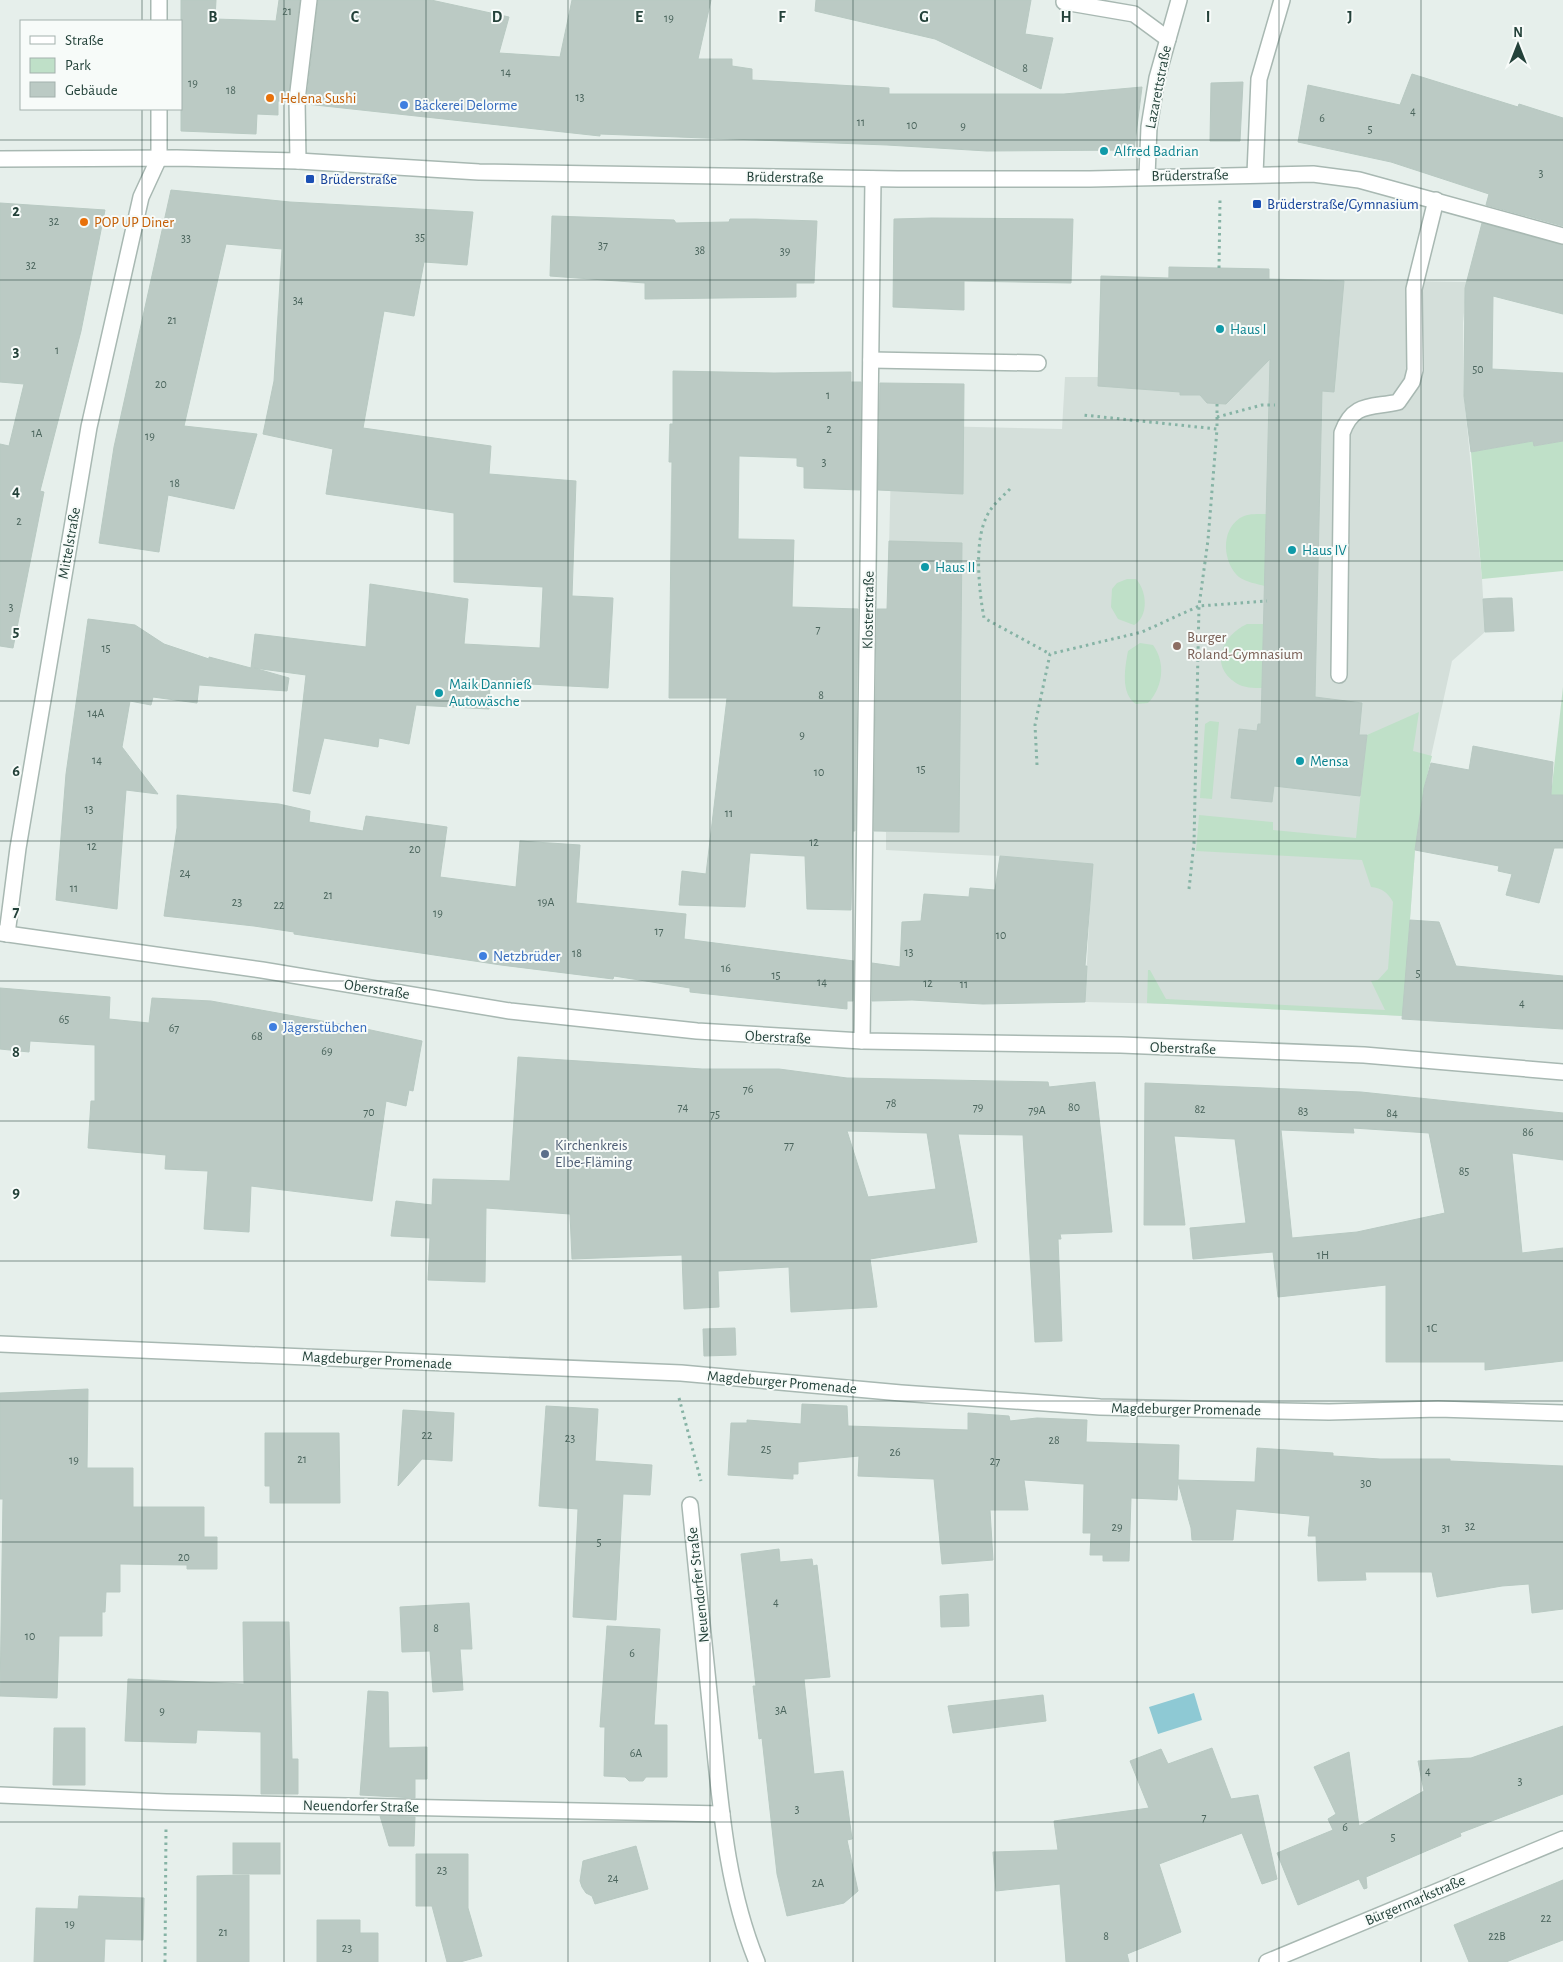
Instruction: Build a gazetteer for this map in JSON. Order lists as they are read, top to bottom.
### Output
{
  "streets": {
    "street": [
      "Lazarettstraße",
      "Brüderstraße",
      "Mittelstraße",
      "Klosterstraße",
      "Oberstraße",
      "Magdeburger Promenade",
      "Neuendorfer Straße",
      "Bürgermarkstraße"
    ]
  },
  "crossings": [
    ["Lazarettstraße", "Brüderstraße"],
    ["Brüderstraße", "Mittelstraße"],
    ["Brüderstraße", "Klosterstraße"],
    ["Mittelstraße", "Oberstraße"],
    ["Klosterstraße", "Oberstraße"]
  ],
  "places": {
    "other": [
      "Helena Sushi",
      "Bäckerei Delorme",
      "Alfred Badrian",
      "POP UP Diner",
      "Haus I",
      "Haus IV",
      "Haus II",
      "Burger Roland-Gymnasium",
      "Maik Dannieß Autowäsche",
      "Mensa",
      "Netzbrüder",
      "Jägerstübchen",
      "Kirchenkreis Elbe-Fläming"
    ],
    "transit": ["Brüderstraße", "Brüderstraße/Gymnasium"]
  },
  "house_numbers": [
    "21",
    "19",
    "8",
    "14",
    "19",
    "18",
    "13",
    "4",
    "6",
    "11",
    "10",
    "9",
    "5",
    "3",
    "32",
    "35",
    "33",
    "37",
    "38",
    "39",
    "32",
    "34",
    "21",
    "1",
    "50",
    "20",
    "1",
    "2",
    "1A",
    "19",
    "3",
    "18",
    "2",
    "3",
    "7",
    "15",
    "8",
    "14A",
    "9",
    "14",
    "15",
    "10",
    "13",
    "11",
    "12",
    "12",
    "20",
    "24",
    "11",
    "21",
    "23",
    "19A",
    "22",
    "19",
    "17",
    "10",
    "13",
    "18",
    "16",
    "5",
    "15",
    "14",
    "12",
    "11",
    "4",
    "65",
    "67",
    "68",
    "69",
    "76",
    "78",
    "74",
    "79",
    "80",
    "82",
    "79A",
    "83",
    "70",
    "84",
    "75",
    "86",
    "77",
    "85",
    "1H",
    "1C",
    "22",
    "23",
    "28",
    "25",
    "26",
    "21",
    "19",
    "27",
    "30",
    "32",
    "29",
    "31",
    "5",
    "20",
    "4",
    "8",
    "10",
    "6",
    "3A",
    "9",
    "6A",
    "4",
    "3",
    "3",
    "7",
    "6",
    "5",
    "23",
    "24",
    "2A",
    "22",
    "19",
    "21",
    "8",
    "22B",
    "23"
  ],
  "legend": ["Straße", "Park", "Gebäude"],
  "north": "top",
  "grid": {
    "columns": [
      "B",
      "C",
      "D",
      "E",
      "F",
      "G",
      "H",
      "I",
      "J"
    ],
    "rows": [
      "2",
      "3",
      "4",
      "5",
      "6",
      "7",
      "8",
      "9"
    ]
  }
}
